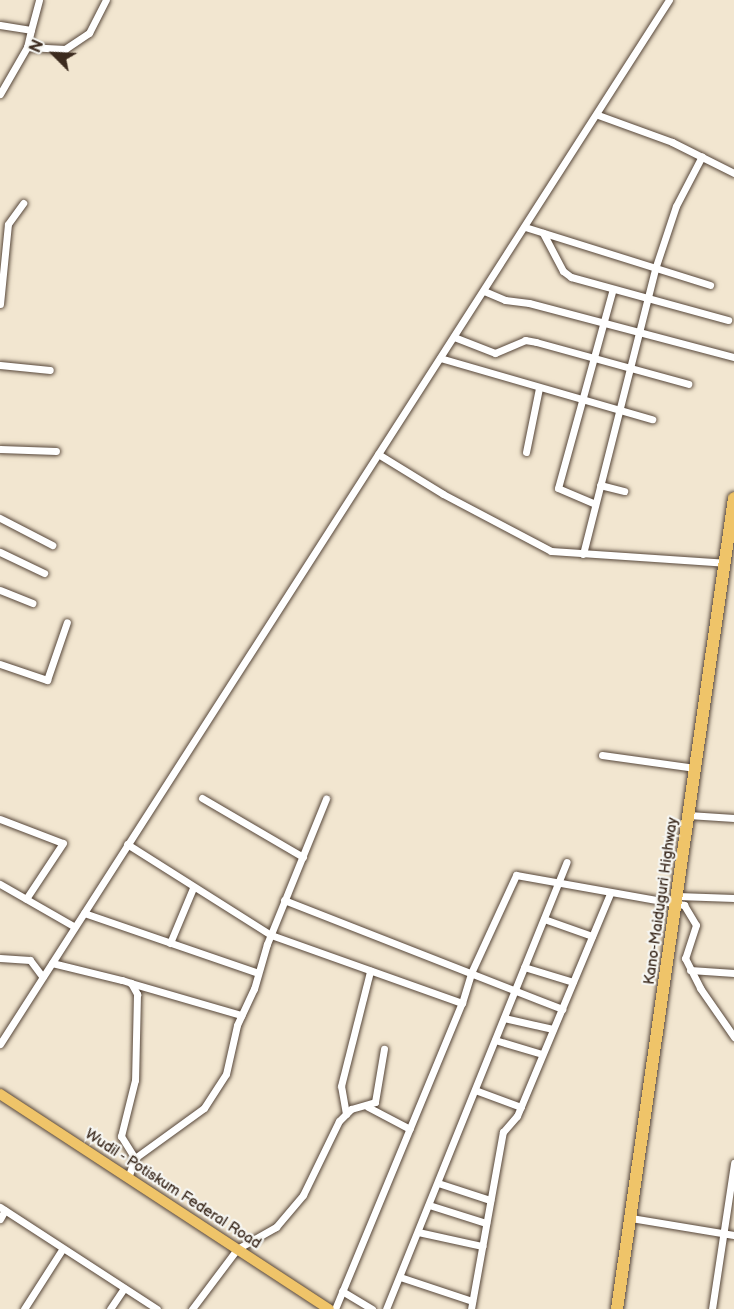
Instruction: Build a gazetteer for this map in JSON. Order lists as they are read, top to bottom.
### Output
{
  "streets": {
    "highway": ["Kano-Maiduguri Highway"],
    "main road": ["Wudil - Potiskum Federal Road"]
  },
  "north": "top left"
}
